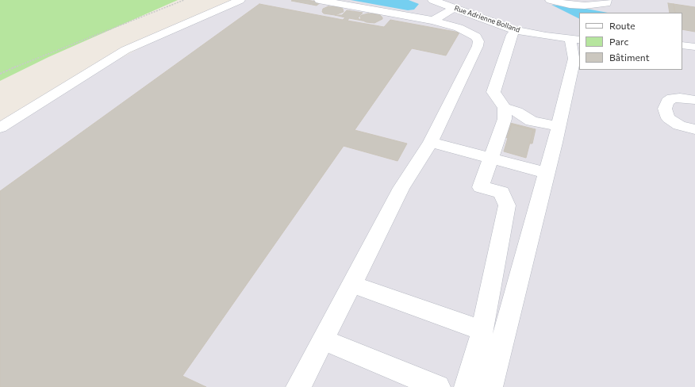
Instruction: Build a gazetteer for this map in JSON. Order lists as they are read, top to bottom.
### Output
{
  "streets": {
    "street": ["Rue Adrienne Bolland"]
  },
  "legend": ["Route", "Parc", "Bâtiment"]
}
